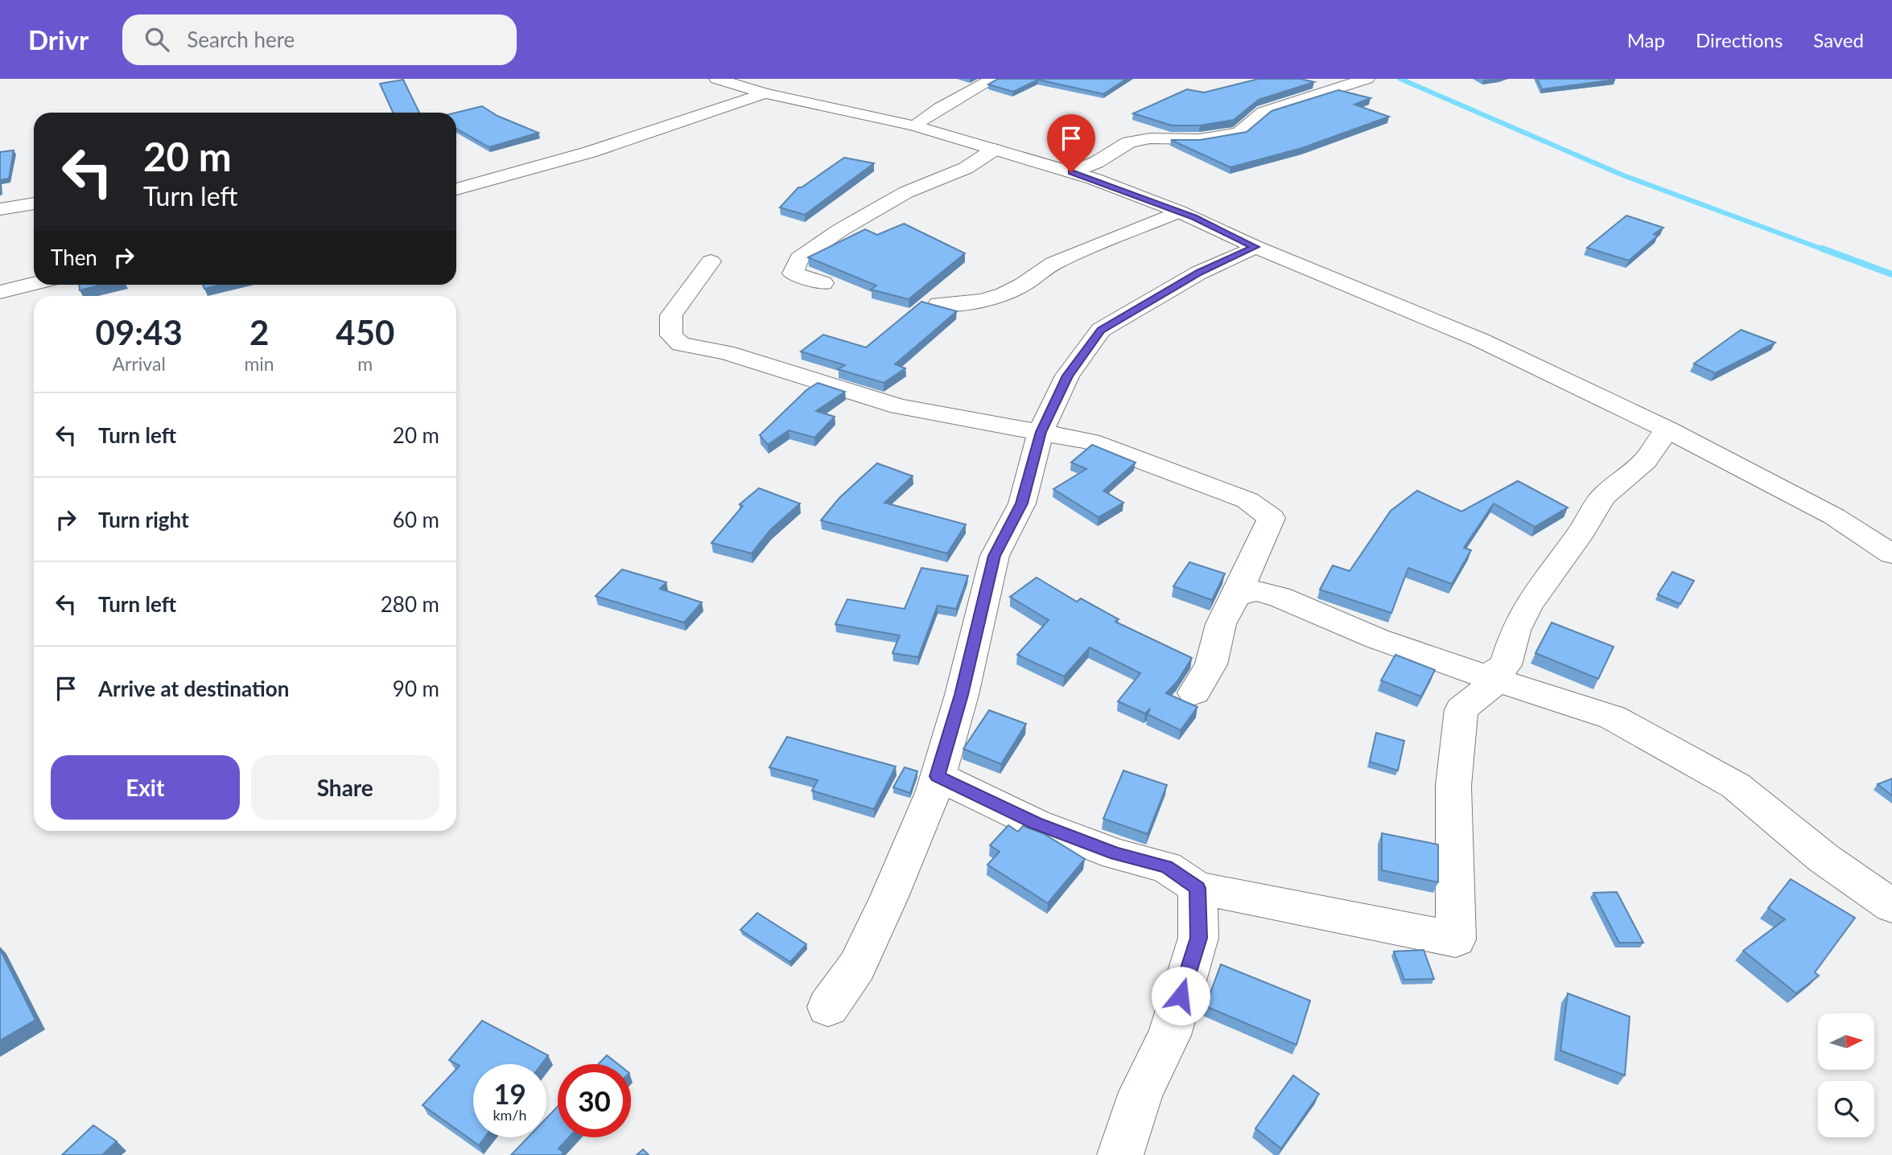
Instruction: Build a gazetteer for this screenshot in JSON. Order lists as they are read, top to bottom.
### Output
{
  "north": "right",
  "page": {
    "header": "Drivr",
    "search": "Search here",
    "nav": ["Map", "Directions", "Saved"],
    "turn": ["20 m", "Turn left"],
    "then": "Then",
    "eta": [
      "09:43",
      "Arrival",
      "2",
      "min",
      "450",
      "m"
    ],
    "list": [
      {
        "name": "Turn left",
        "value": "20 m"
      },
      {
        "name": "Turn right",
        "value": "60 m"
      },
      {
        "name": "Turn left",
        "value": "280 m"
      },
      {
        "name": "Arrive at destination",
        "value": "90 m"
      }
    ],
    "buttons": ["Exit", "Share"],
    "speed": "19 km/h",
    "limit": "30"
  }
}
